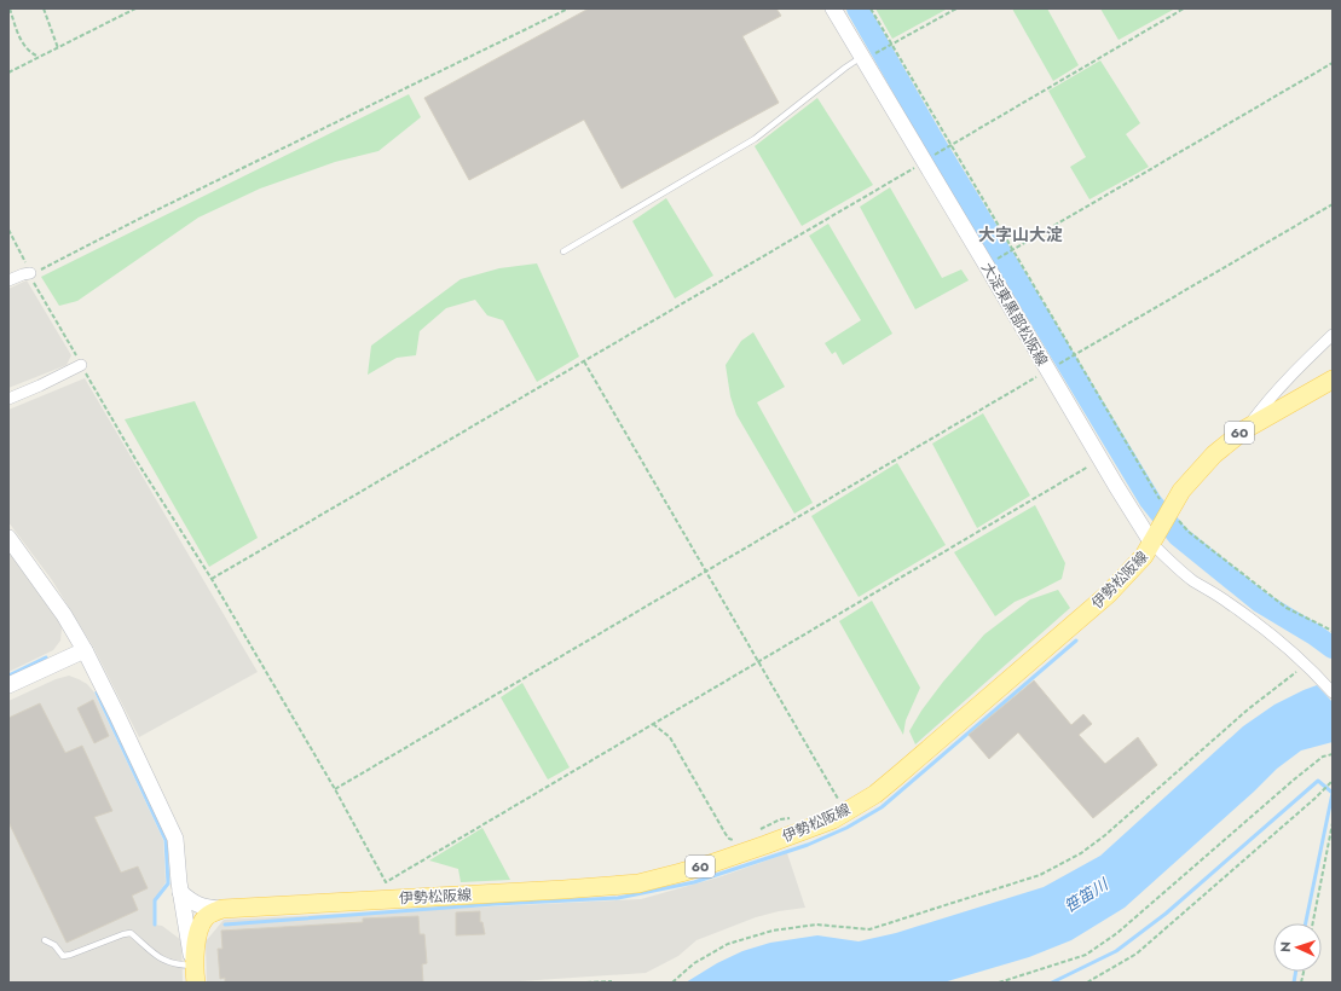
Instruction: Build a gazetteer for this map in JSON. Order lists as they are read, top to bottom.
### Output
{
  "streets": {
    "main road": ["大淀東黒部松阪線", "60", "伊勢松阪線"]
  },
  "crossings": [
    ["大淀東黒部松阪線", "伊勢松阪線"]
  ],
  "districts": ["大字山大淀"],
  "water": ["笹笛川"],
  "north": "left"
}
